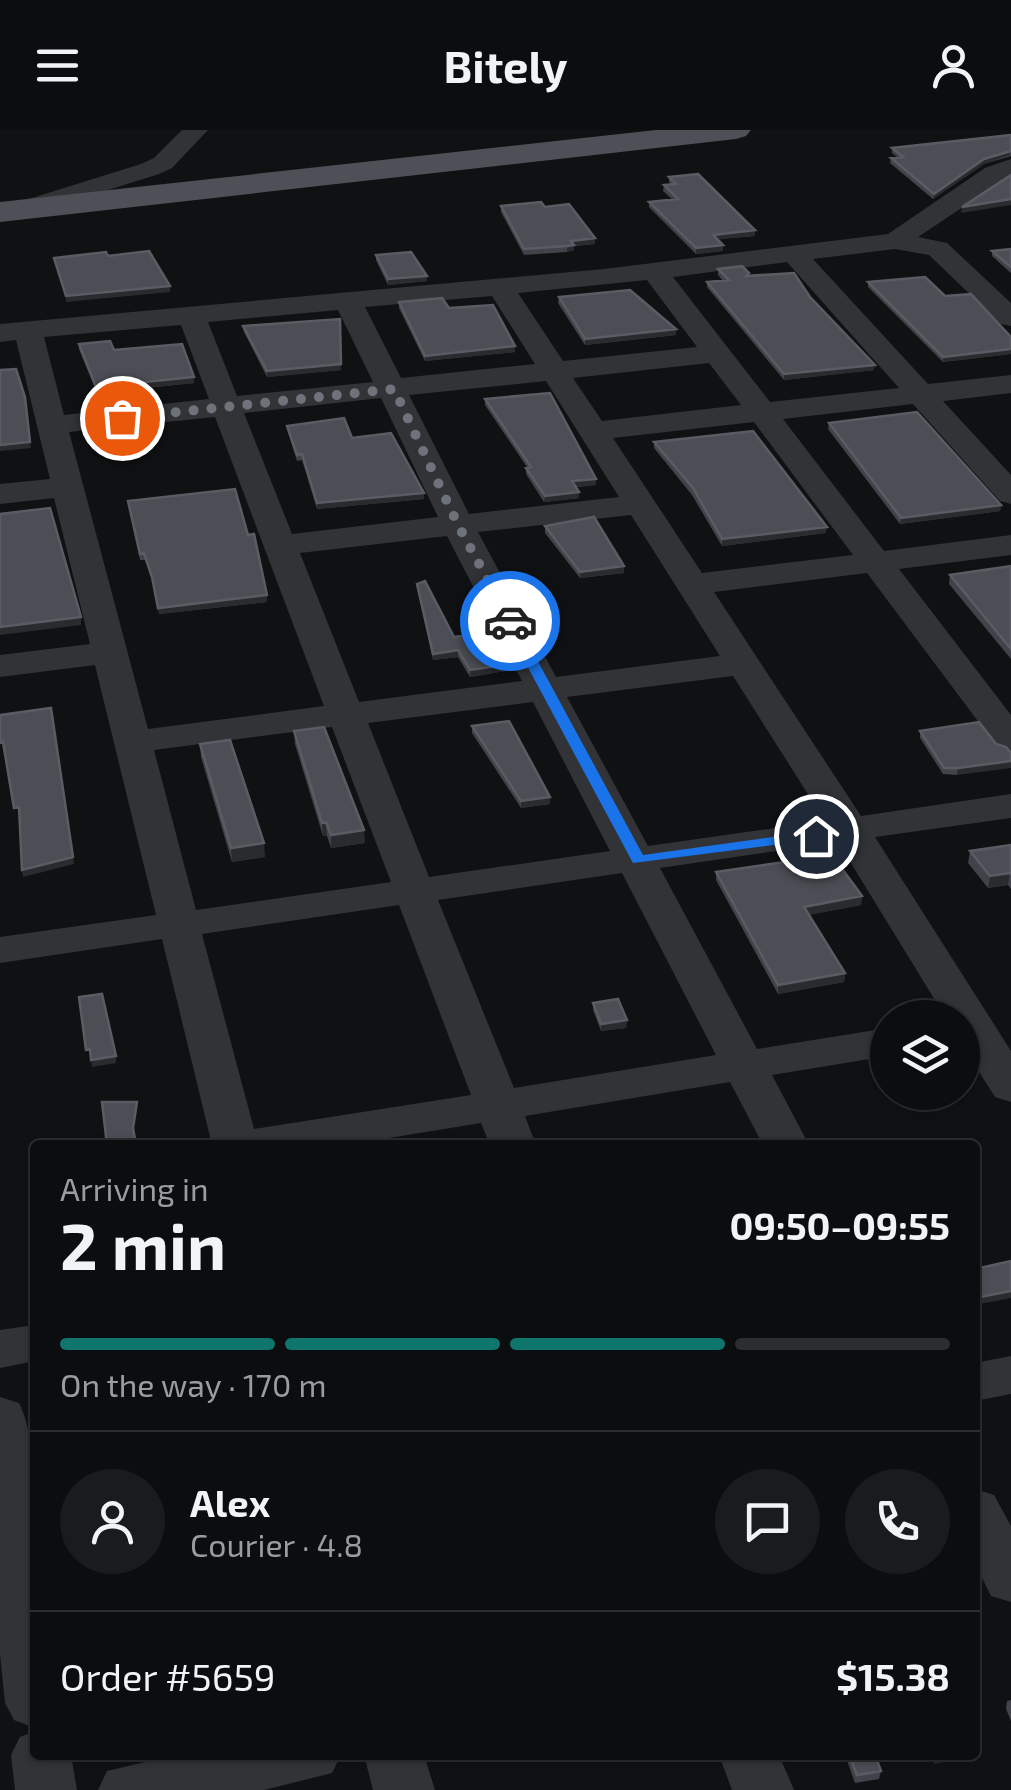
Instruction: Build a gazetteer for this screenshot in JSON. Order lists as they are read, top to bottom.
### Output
{
  "page": {
    "header": "Bitely",
    "heading": ["2 min", "Arriving in", "09:50–09:55"],
    "panel": [
      "Alex",
      "Courier · 4.8",
      "Order #5659",
      "$15.38"
    ],
    "bar": "On the way · 170 m"
  }
}
